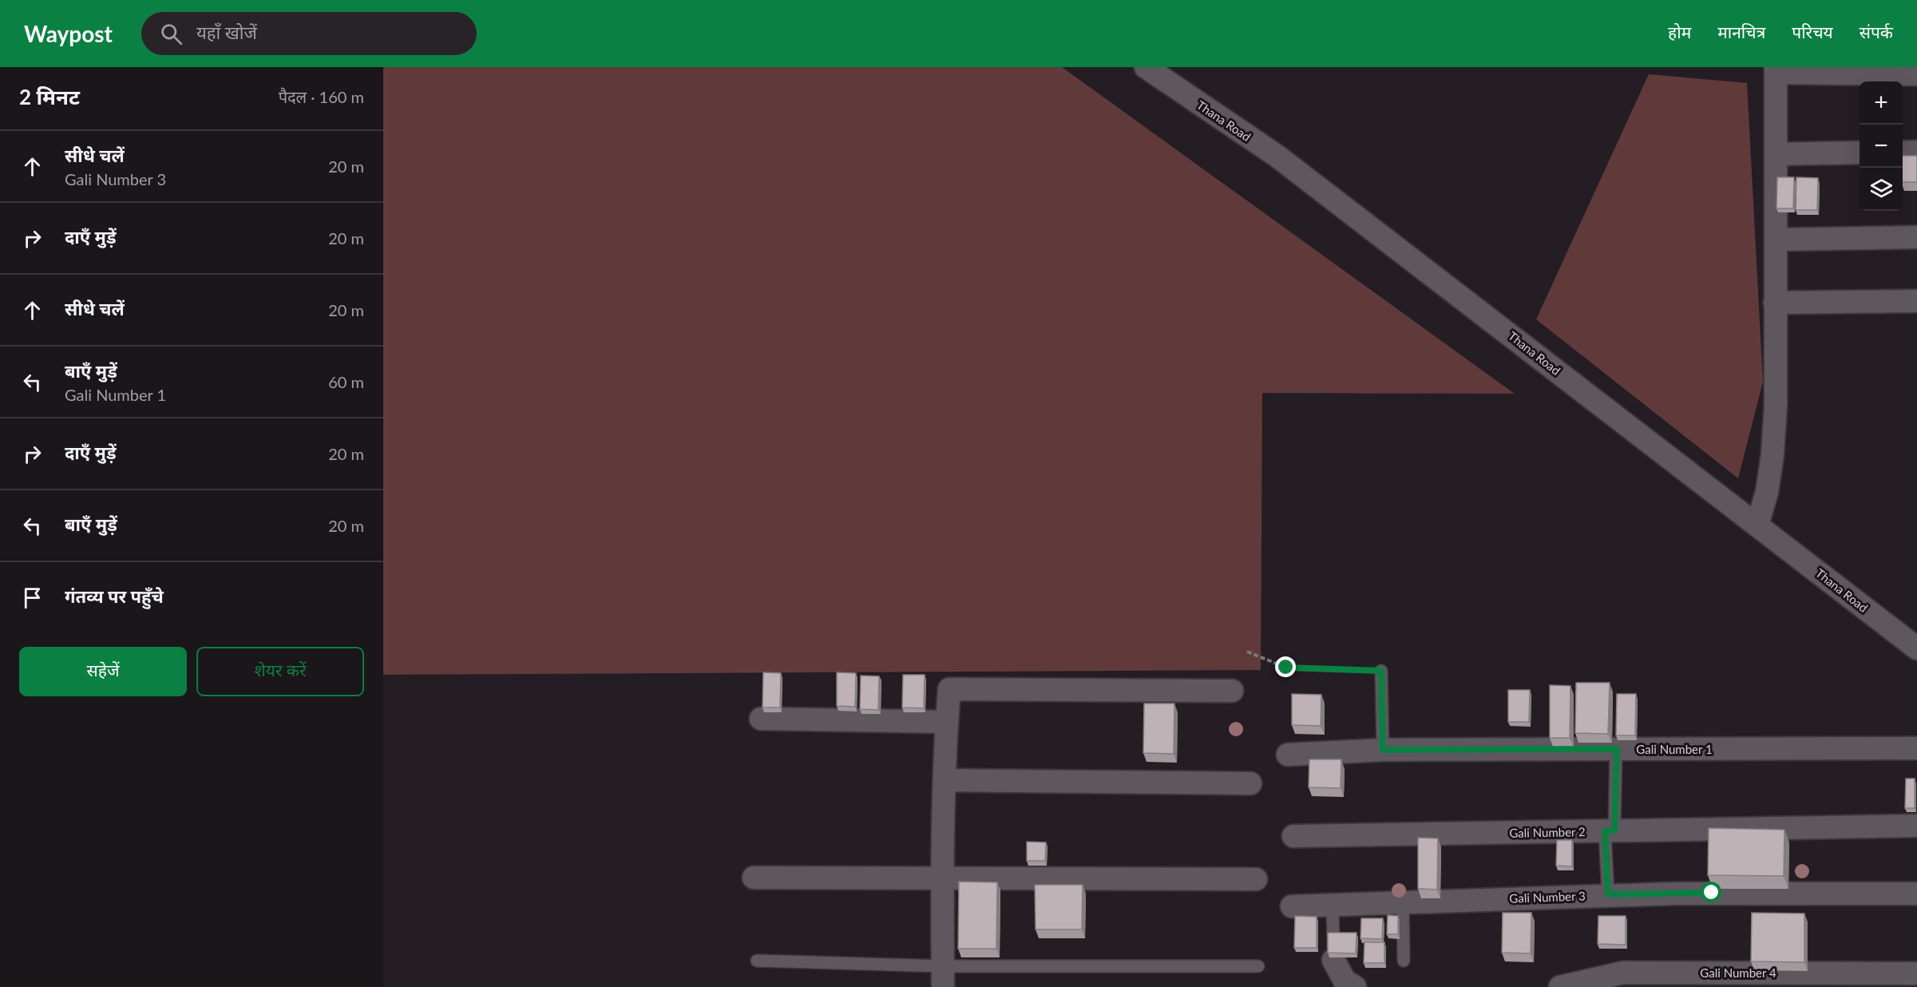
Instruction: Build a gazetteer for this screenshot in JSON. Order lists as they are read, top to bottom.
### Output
{
  "streets": {
    "street": [
      "Thana Road",
      "Gali Number 1",
      "Gali Number 2",
      "Gali Number 3",
      "Gali Number 4"
    ]
  },
  "page": {
    "header": "Waypost",
    "search": "यहाँ खोजें",
    "nav": [
      "होम",
      "मानचित्र",
      "परिचय",
      "संपर्क"
    ],
    "heading": ["2 मिनट", "पैदल · 160 m"],
    "map_buttons": ["+", "−"],
    "list": [
      ["सीधे चलें", "Gali Number 3", "20 m"],
      ["दाएँ मुड़ें", "20 m"],
      ["सीधे चलें", "20 m"],
      ["बाएँ मुड़ें", "Gali Number 1", "60 m"],
      ["दाएँ मुड़ें", "20 m"],
      ["बाएँ मुड़ें", "20 m"],
      "गंतव्य पर पहुँचे"
    ],
    "buttons": ["सहेजें", "शेयर करें"]
  }
}
